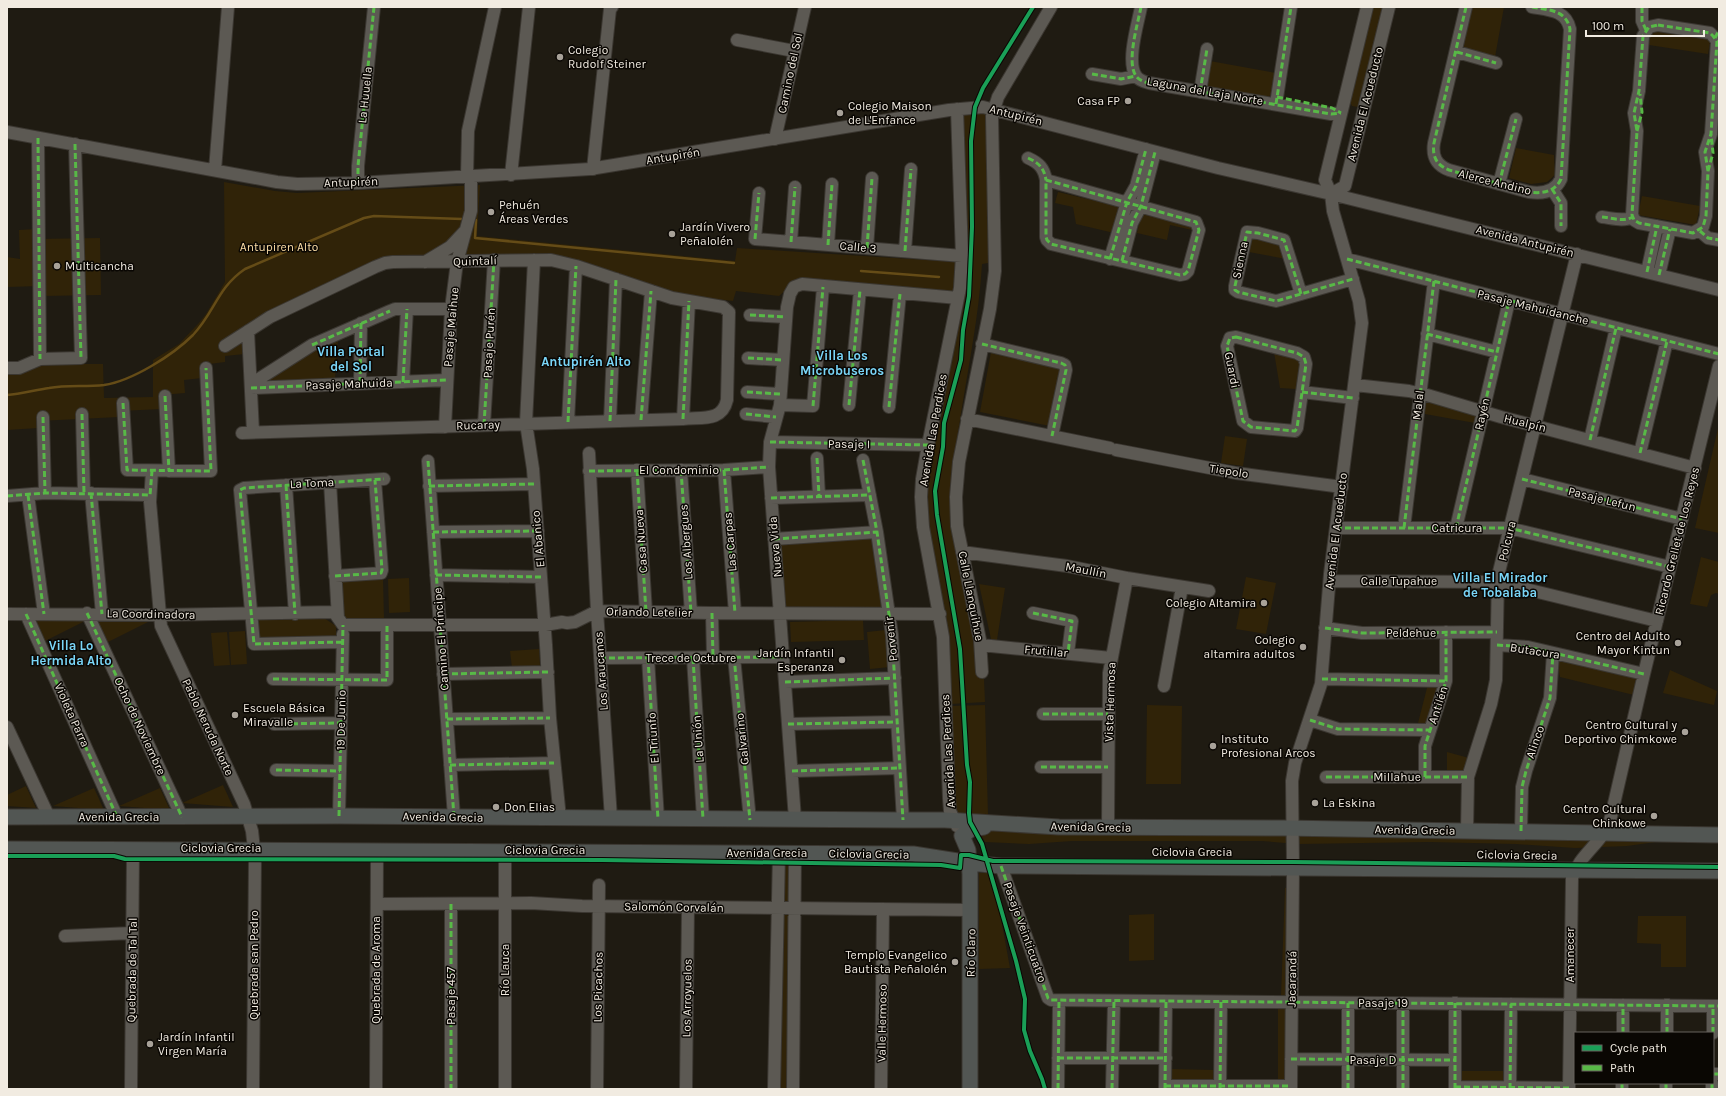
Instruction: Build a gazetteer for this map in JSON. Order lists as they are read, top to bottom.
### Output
{
  "streets": {
    "main road": ["Avenida Grecia", "Río Claro"],
    "street": [
      "Camino del Sol",
      "Laguna del Laja Norte",
      "La Huuella",
      "Avenida El Acueducto",
      "Antupirén",
      "Alerce Andino",
      "Avenida Antupirén",
      "Calle 3",
      "Sienna",
      "Quintalí",
      "Pasaje Mahuidanche",
      "Pasaje Maihue",
      "Pasaje Purén",
      "Guardi",
      "Pasaje Mahuida",
      "Malal",
      "Rayén",
      "Hualpín",
      "Rucaray",
      "Avenida Las Perdices",
      "Pasaje I",
      "El Condominio",
      "Tiepolo",
      "La Toma",
      "Pasaje Lefun",
      "Catricura",
      "El Abanico",
      "Casa Nueva",
      "Polcura",
      "Ricardo Grellet de Los Reyes",
      "Los Albergues",
      "Las Carpas",
      "Nueva Vida",
      "Maullín",
      "Calle Tupahue",
      "Calle Llanquihue",
      "Orlando Letelier",
      "La Coordinadora",
      "Peldehue",
      "Camino El Príncipe",
      "Porvenir",
      "Frutillar",
      "Butacura",
      "Trece de Octubre",
      "Los Araucanos",
      "Vista Hermosa",
      "Antilén",
      "Violeta Parra",
      "19 De Junio",
      "Ocho de Noviembre",
      "Pablo Neruda Norte",
      "El Triunfo",
      "La Unión",
      "Galvarino",
      "Alinco",
      "Millahue",
      "Salomón Corvalán",
      "Pasaje Veinticuatro",
      "Amanecer",
      "Quebrada san Pedro",
      "Quebrada de Tal Tal",
      "Quebrada de Aroma",
      "Río Lauca",
      "Jacarandá",
      "Los Picachos",
      "Pasaje 457",
      "Los Arroyuelos",
      "Pasaje 19",
      "Valle Hermoso",
      "Pasaje D"
    ],
    "cycle path": ["Ciclovia Grecia"]
  },
  "crossings": [
    ["Camino del Sol", "Antupirén"],
    ["Laguna del Laja Norte", "Avenida El Acueducto"],
    ["La Huuella", "Antupirén"],
    ["Avenida El Acueducto", "Antupirén"],
    ["Avenida El Acueducto", "Avenida Antupirén"],
    ["Avenida El Acueducto", "Sienna"],
    ["Avenida El Acueducto", "Pasaje Mahuidanche"],
    ["Avenida El Acueducto", "Hualpín"],
    ["Avenida El Acueducto", "Tiepolo"],
    ["Avenida El Acueducto", "Catricura"],
    ["Avenida El Acueducto", "Calle Tupahue"],
    ["Avenida El Acueducto", "Peldehue"],
    ["Avenida El Acueducto", "Avenida Grecia"],
    ["Avenida El Acueducto", "Jacarandá"],
    ["Antupirén", "Avenida Antupirén"],
    ["Antupirén", "Pasaje Maihue"],
    ["Antupirén", "Avenida Las Perdices"],
    ["Avenida Antupirén", "Polcura"],
    ["Calle 3", "Avenida Las Perdices"],
    ["Quintalí", "Pasaje Maihue"],
    ["Quintalí", "Pasaje Purén"],
    ["Quintalí", "Rucaray"],
    ["Quintalí", "El Abanico"],
    ["Pasaje Mahuidanche", "Malal"],
    ["Pasaje Mahuidanche", "Rayén"],
    ["Pasaje Mahuidanche", "Polcura"],
    ["Pasaje Maihue", "Pasaje Mahuida"],
    ["Pasaje Maihue", "Rucaray"],
    ["Pasaje Purén", "Rucaray"],
    ["Pasaje Mahuida", "Rucaray"],
    ["Malal", "Hualpín"],
    ["Malal", "Catricura"],
    ["Rayén", "Hualpín"],
    ["Rayén", "Catricura"],
    ["Hualpín", "Polcura"],
    ["Hualpín", "Ricardo Grellet de Los Reyes"],
    ["Rucaray", "El Abanico"],
    ["Avenida Las Perdices", "Pasaje I"],
    ["Avenida Las Perdices", "Orlando Letelier"],
    ["Avenida Las Perdices", "Avenida Grecia"],
    ["Avenida Las Perdices", "Río Claro"],
    ["Pasaje I", "Nueva Vida"],
    ["El Condominio", "Casa Nueva"],
    ["El Condominio", "Los Albergues"],
    ["El Condominio", "Las Carpas"],
    ["El Condominio", "Nueva Vida"],
    ["El Condominio", "Los Araucanos"],
    ["Tiepolo", "Calle Llanquihue"],
    ["La Toma", "La Coordinadora"],
    ["La Toma", "19 De Junio"],
    ["Pasaje Lefun", "Polcura"],
    ["Pasaje Lefun", "Ricardo Grellet de Los Reyes"],
    ["Catricura", "Polcura"],
    ["Catricura", "Ricardo Grellet de Los Reyes"],
    ["El Abanico", "Orlando Letelier"],
    ["El Abanico", "Avenida Grecia"],
    ["Casa Nueva", "Orlando Letelier"],
    ["Polcura", "Calle Tupahue"],
    ["Polcura", "Peldehue"],
    ["Polcura", "Butacura"],
    ["Polcura", "Millahue"],
    ["Polcura", "Avenida Grecia"],
    ["Ricardo Grellet de Los Reyes", "Calle Tupahue"],
    ["Ricardo Grellet de Los Reyes", "Butacura"],
    ["Ricardo Grellet de Los Reyes", "Avenida Grecia"],
    ["Ricardo Grellet de Los Reyes", "Amanecer"],
    ["Los Albergues", "Orlando Letelier"],
    ["Las Carpas", "Orlando Letelier"],
    ["Nueva Vida", "Orlando Letelier"],
    ["Nueva Vida", "Trece de Octubre"],
    ["Nueva Vida", "Avenida Grecia"],
    ["Maullín", "Calle Llanquihue"],
    ["Maullín", "Vista Hermosa"],
    ["Calle Llanquihue", "Frutillar"],
    ["Orlando Letelier", "La Coordinadora"],
    ["Orlando Letelier", "Camino El Príncipe"],
    ["Orlando Letelier", "Porvenir"],
    ["Orlando Letelier", "Los Araucanos"],
    ["Orlando Letelier", "19 De Junio"],
    ["La Coordinadora", "Violeta Parra"],
    ["La Coordinadora", "Ocho de Noviembre"],
    ["La Coordinadora", "Pablo Neruda Norte"],
    ["Peldehue", "Antilén"],
    ["Camino El Príncipe", "Avenida Grecia"],
    ["Porvenir", "Avenida Grecia"],
    ["Frutillar", "Vista Hermosa"],
    ["Butacura", "Alinco"],
    ["Trece de Octubre", "Los Araucanos"],
    ["Trece de Octubre", "El Triunfo"],
    ["Trece de Octubre", "La Unión"],
    ["Trece de Octubre", "Galvarino"],
    ["Los Araucanos", "Avenida Grecia"],
    ["Vista Hermosa", "Avenida Grecia"],
    ["Antilén", "Millahue"],
    ["Violeta Parra", "Avenida Grecia"],
    ["19 De Junio", "Avenida Grecia"],
    ["Ocho de Noviembre", "Avenida Grecia"],
    ["Pablo Neruda Norte", "Avenida Grecia"],
    ["Pablo Neruda Norte", "Quebrada san Pedro"],
    ["El Triunfo", "Avenida Grecia"],
    ["La Unión", "Avenida Grecia"],
    ["Galvarino", "Avenida Grecia"],
    ["Alinco", "Avenida Grecia"],
    ["Avenida Grecia", "Pasaje Veinticuatro"],
    ["Avenida Grecia", "Río Claro"],
    ["Avenida Grecia", "Amanecer"],
    ["Avenida Grecia", "Quebrada san Pedro"],
    ["Avenida Grecia", "Quebrada de Tal Tal"],
    ["Avenida Grecia", "Quebrada de Aroma"],
    ["Avenida Grecia", "Río Lauca"],
    ["Avenida Grecia", "Jacarandá"],
    ["Salomón Corvalán", "Río Claro"],
    ["Salomón Corvalán", "Quebrada de Aroma"],
    ["Salomón Corvalán", "Río Lauca"],
    ["Salomón Corvalán", "Los Picachos"],
    ["Salomón Corvalán", "Pasaje 457"],
    ["Salomón Corvalán", "Los Arroyuelos"],
    ["Salomón Corvalán", "Valle Hermoso"],
    ["Pasaje Veinticuatro", "Pasaje 19"],
    ["Amanecer", "Pasaje 19"],
    ["Jacarandá", "Pasaje 19"],
    ["Jacarandá", "Pasaje D"]
  ],
  "districts": [
    "Villa Portal del Sol",
    "Villa Los Microbuseros",
    "Antupirén Alto",
    "Villa El Mirador de Tobalaba",
    "Villa Lo Hermida Alto"
  ],
  "parks": ["Antupiren Alto"],
  "places": [
    "Colegio Rudolf Steiner",
    "Casa FP",
    "Colegio Maison de L'Enfance",
    "Pehuén Áreas Verdes",
    "Jardín Vivero Peñalolén",
    "Multicancha",
    "Colegio Altamira",
    "Centro del Adulto Mayor Kintun",
    "Colegio altamira adultos",
    "Jardín Infantil Esperanza",
    "Escuela Básica Miravalle",
    "Centro Cultural y Deportivo Chimkowe",
    "Instituto Profesional Arcos",
    "La Eskina",
    "Don Elias",
    "Centro Cultural Chinkowe",
    "Templo Evangelico Bautista Peñalolén",
    "Jardín Infantil Virgen María"
  ],
  "legend": ["Cycle path", "Path"],
  "scale_bar": "100 m"
}
